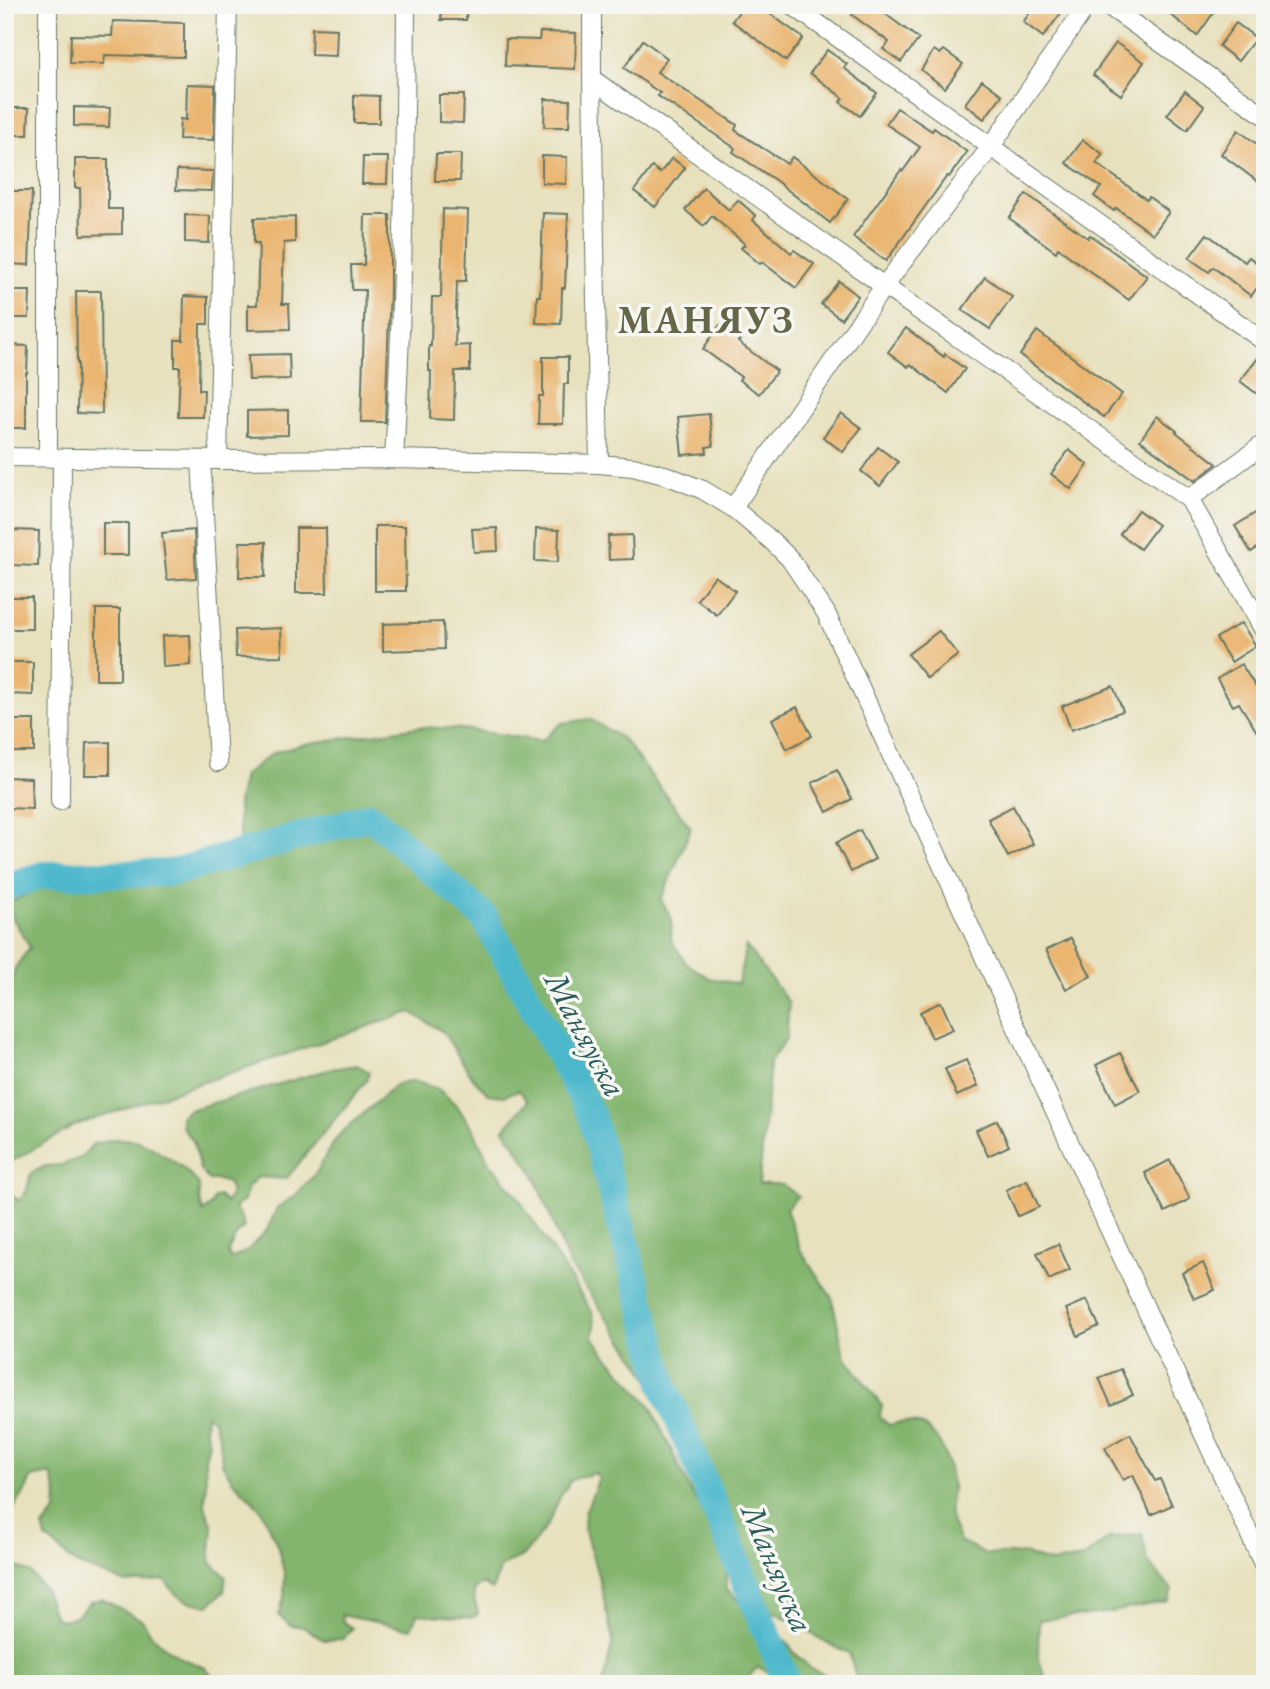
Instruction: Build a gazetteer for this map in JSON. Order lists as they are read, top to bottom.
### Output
{
  "districts": ["МАНЯУЗ"],
  "water": ["Маняуска"]
}
